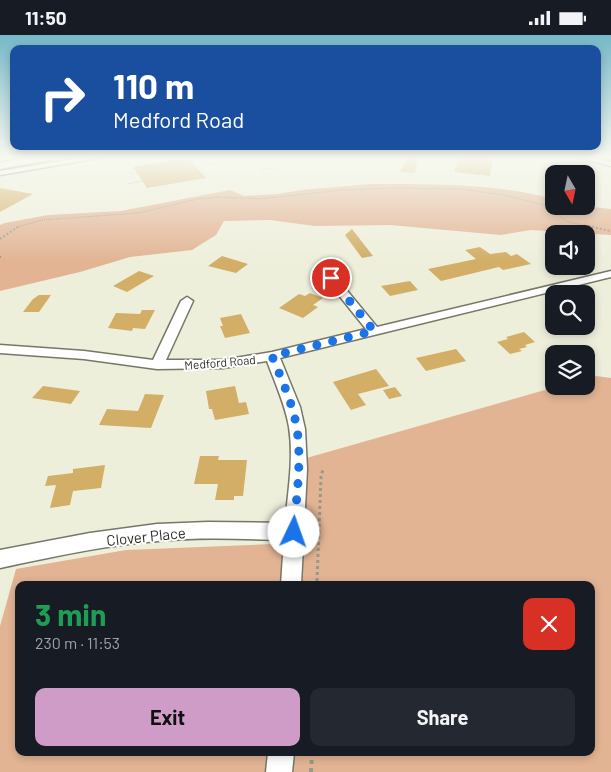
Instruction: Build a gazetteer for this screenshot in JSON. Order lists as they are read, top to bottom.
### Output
{
  "streets": {
    "street": ["Medford Road", "Clover Place"]
  },
  "north": "bottom",
  "page": {
    "status": "11:50",
    "turn": ["110 m", "Medford Road"],
    "heading": ["3 min", "230 m · 11:53"],
    "buttons": ["Exit", "Share"]
  }
}
